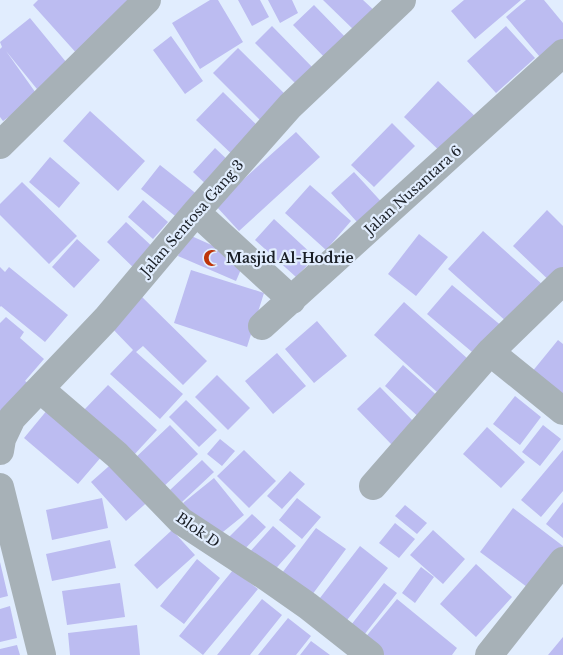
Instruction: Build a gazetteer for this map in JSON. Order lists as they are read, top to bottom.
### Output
{
  "streets": {
    "street": ["Jalan Nusantara 6", "Jalan Sentosa Gang 3", "Blok D"]
  },
  "crossings": [
    ["Jalan Sentosa Gang 3", "Blok D"]
  ],
  "places": {
    "mosque": ["Masjid Al-Hodrie"]
  }
}
